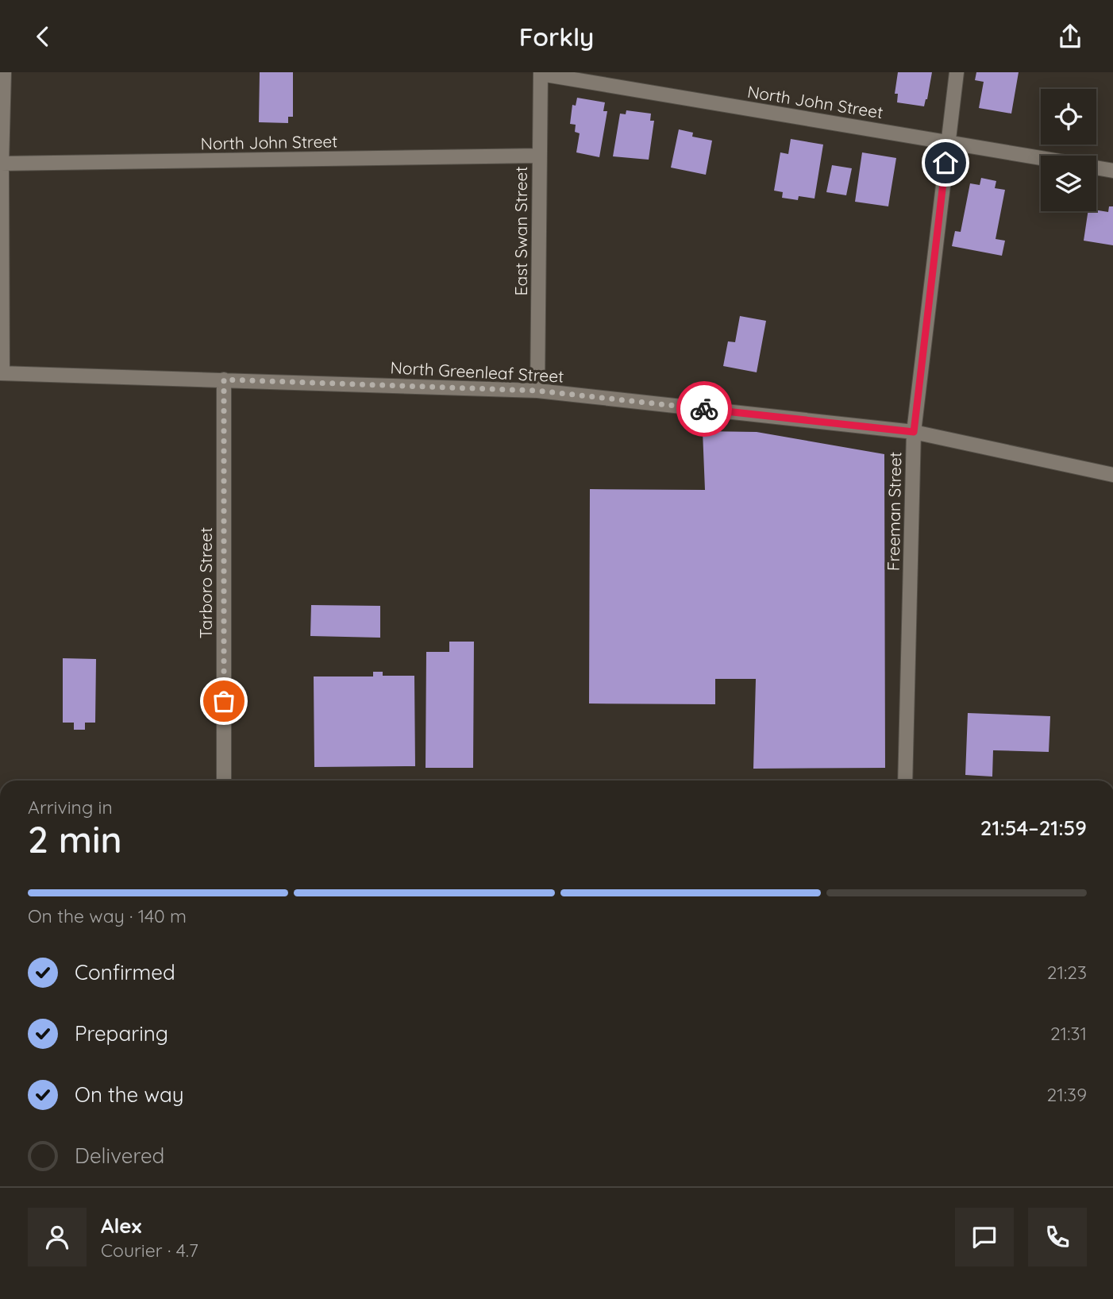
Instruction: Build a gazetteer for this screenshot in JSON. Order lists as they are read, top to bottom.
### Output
{
  "streets": {
    "street": [
      "North John Street",
      "East Swan Street",
      "North Greenleaf Street",
      "Freeman Street",
      "Tarboro Street"
    ]
  },
  "crossings": [
    ["North John Street", "East Swan Street"],
    ["North John Street", "Freeman Street"],
    ["East Swan Street", "North Greenleaf Street"],
    ["North Greenleaf Street", "Freeman Street"],
    ["North Greenleaf Street", "Tarboro Street"]
  ],
  "page": {
    "header": "Forkly",
    "heading": ["2 min", "Arriving in", "21:54–21:59"],
    "panel": ["Alex", "Courier · 4.7"],
    "bar": "On the way · 140 m",
    "list": [
      ["Confirmed", "21:23"],
      ["Preparing", "21:31"],
      ["On the way", "21:39"],
      "Delivered"
    ]
  }
}
